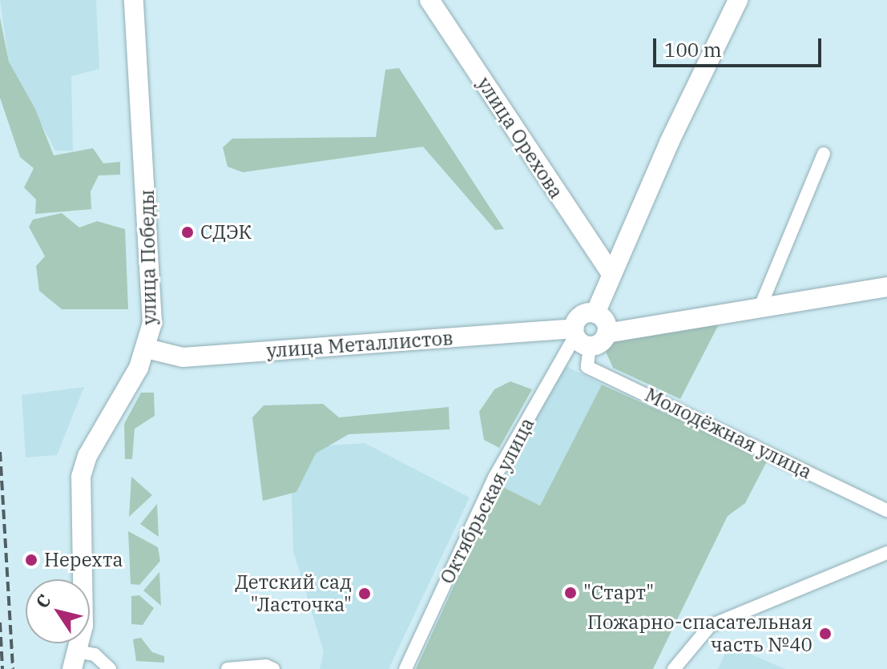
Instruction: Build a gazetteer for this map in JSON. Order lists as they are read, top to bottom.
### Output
{
  "streets": {
    "street": [
      "улица Орехова",
      "улица Победы",
      "улица Металлистов",
      "Молодёжная улица",
      "Октябрьская улица"
    ]
  },
  "crossings": [
    ["улица Победы", "улица Металлистов"],
    ["улица Металлистов", "Молодёжная улица"],
    ["улица Металлистов", "Октябрьская улица"],
    ["Молодёжная улица", "Октябрьская улица"]
  ],
  "places": [
    "СДЭК",
    "Нерехта",
    "\"Старт\"",
    "Детский сад \"Ласточка\"",
    "Пожарно-спасательная часть №40"
  ],
  "scale_bar": "100 m",
  "north": "top left"
}
